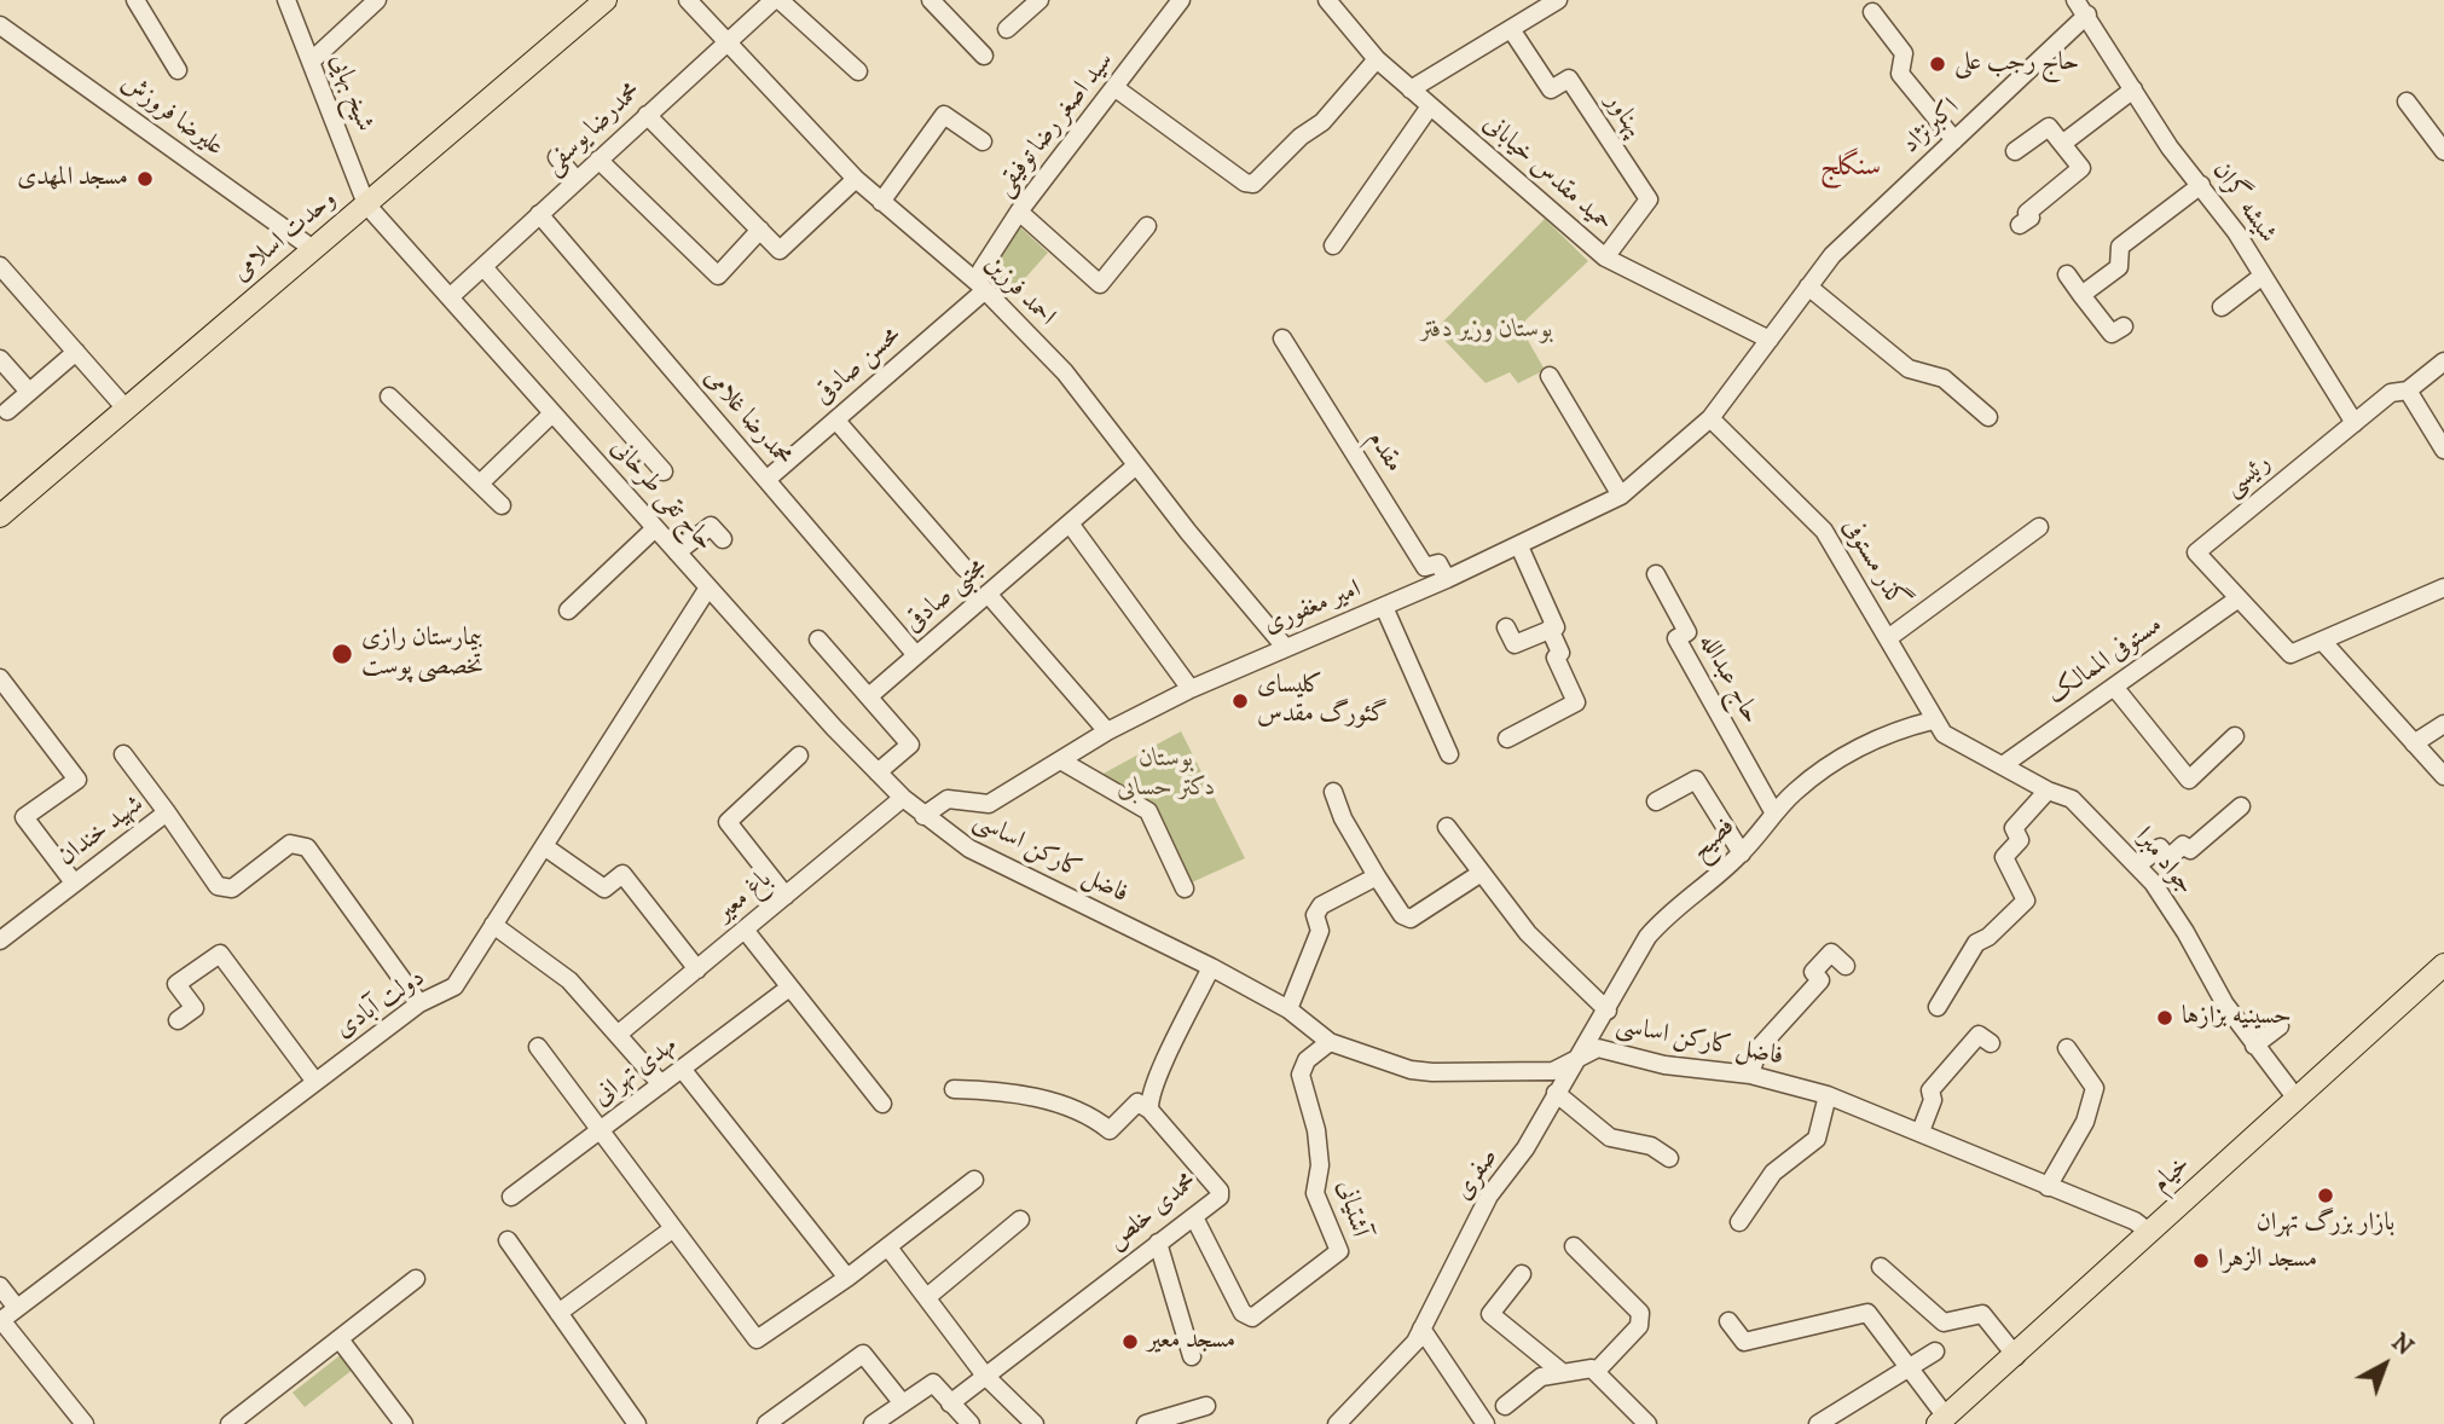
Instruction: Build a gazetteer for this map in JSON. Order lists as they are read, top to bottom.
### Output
{
  "streets": {
    "main road": ["وحدت اسلامی", "خیام"],
    "street": [
      "شیخ بهایی",
      "علیرضا فروزش",
      "پهناور",
      "سید اصغر رضا توفیقی",
      "اکبرنژاد",
      "محمدرضا یوسفی",
      "حمید مقدس خیابانی",
      "شیشه گران",
      "احمد فرزین",
      "محسن صادقی",
      "محمدرضا غلامی",
      "مقدم",
      "رئیسی",
      "حاج تقی طرخانی",
      "گذر مستوفی",
      "مجتبی صادقی",
      "امیر مغفوری",
      "مستوفی الممالک",
      "حاج عبدالله",
      "شهید خندان",
      "فصیح",
      "فاضل کارکن اساسی",
      "جواد مبرا",
      "باغ معیر",
      "دولت آبادی",
      "مهدی تهرانی",
      "صفری",
      "آشتیانی",
      "محمدی خلص"
    ]
  },
  "crossings": [
    ["شیخ بهایی", "وحدت اسلامی"],
    ["شیخ بهایی", "حاج تقی طرخانی"],
    ["علیرضا فروزش", "وحدت اسلامی"],
    ["پهناور", "حمید مقدس خیابانی"],
    ["سید اصغر رضا توفیقی", "احمد فرزین"],
    ["سید اصغر رضا توفیقی", "محسن صادقی"],
    ["اکبرنژاد", "حمید مقدس خیابانی"],
    ["اکبرنژاد", "شیشه گران"],
    ["اکبرنژاد", "گذر مستوفی"],
    ["اکبرنژاد", "امیر مغفوری"],
    ["محمدرضا یوسفی", "احمد فرزین"],
    ["محمدرضا یوسفی", "محمدرضا غلامی"],
    ["محمدرضا یوسفی", "حاج تقی طرخانی"],
    ["شیشه گران", "رئیسی"],
    ["وحدت اسلامی", "حاج تقی طرخانی"],
    ["احمد فرزین", "محسن صادقی"],
    ["احمد فرزین", "مجتبی صادقی"],
    ["احمد فرزین", "امیر مغفوری"],
    ["محسن صادقی", "محمدرضا غلامی"],
    ["محمدرضا غلامی", "مجتبی صادقی"],
    ["مقدم", "امیر مغفوری"],
    ["رئیسی", "مستوفی الممالک"],
    ["حاج تقی طرخانی", "امیر مغفوری"],
    ["حاج تقی طرخانی", "فاضل کارکن اساسی"],
    ["حاج تقی طرخانی", "باغ معیر"],
    ["حاج تقی طرخانی", "دولت آبادی"],
    ["گذر مستوفی", "امیر مغفوری"],
    ["گذر مستوفی", "فصیح"],
    ["گذر مستوفی", "جواد مبرا"],
    ["امیر مغفوری", "فاضل کارکن اساسی"],
    ["مستوفی الممالک", "جواد مبرا"],
    ["حاج عبدالله", "فصیح"],
    ["شهید خندان", "دولت آبادی"],
    ["فصیح", "فاضل کارکن اساسی"],
    ["فصیح", "جواد مبرا"],
    ["فصیح", "صفری"],
    ["فاضل کارکن اساسی", "صفری"],
    ["فاضل کارکن اساسی", "خیام"],
    ["فاضل کارکن اساسی", "آشتیانی"],
    ["جواد مبرا", "خیام"],
    ["آشتیانی", "محمدی خلص"]
  ],
  "districts": ["سنگلج"],
  "parks": ["بوستان وزیر دفتر", "بوستان دکتر حسابی"],
  "places": [
    "حاج رجب علی",
    "مسجد المهدی",
    "بیمارستان رازی تخصصی پوست",
    "کلیسای گئورگ مقدس",
    "حسینیه بزازها",
    "بازار بزرگ تهران",
    "مسجد الزهرا",
    "مسجد معیر"
  ],
  "north": "top right"
}
